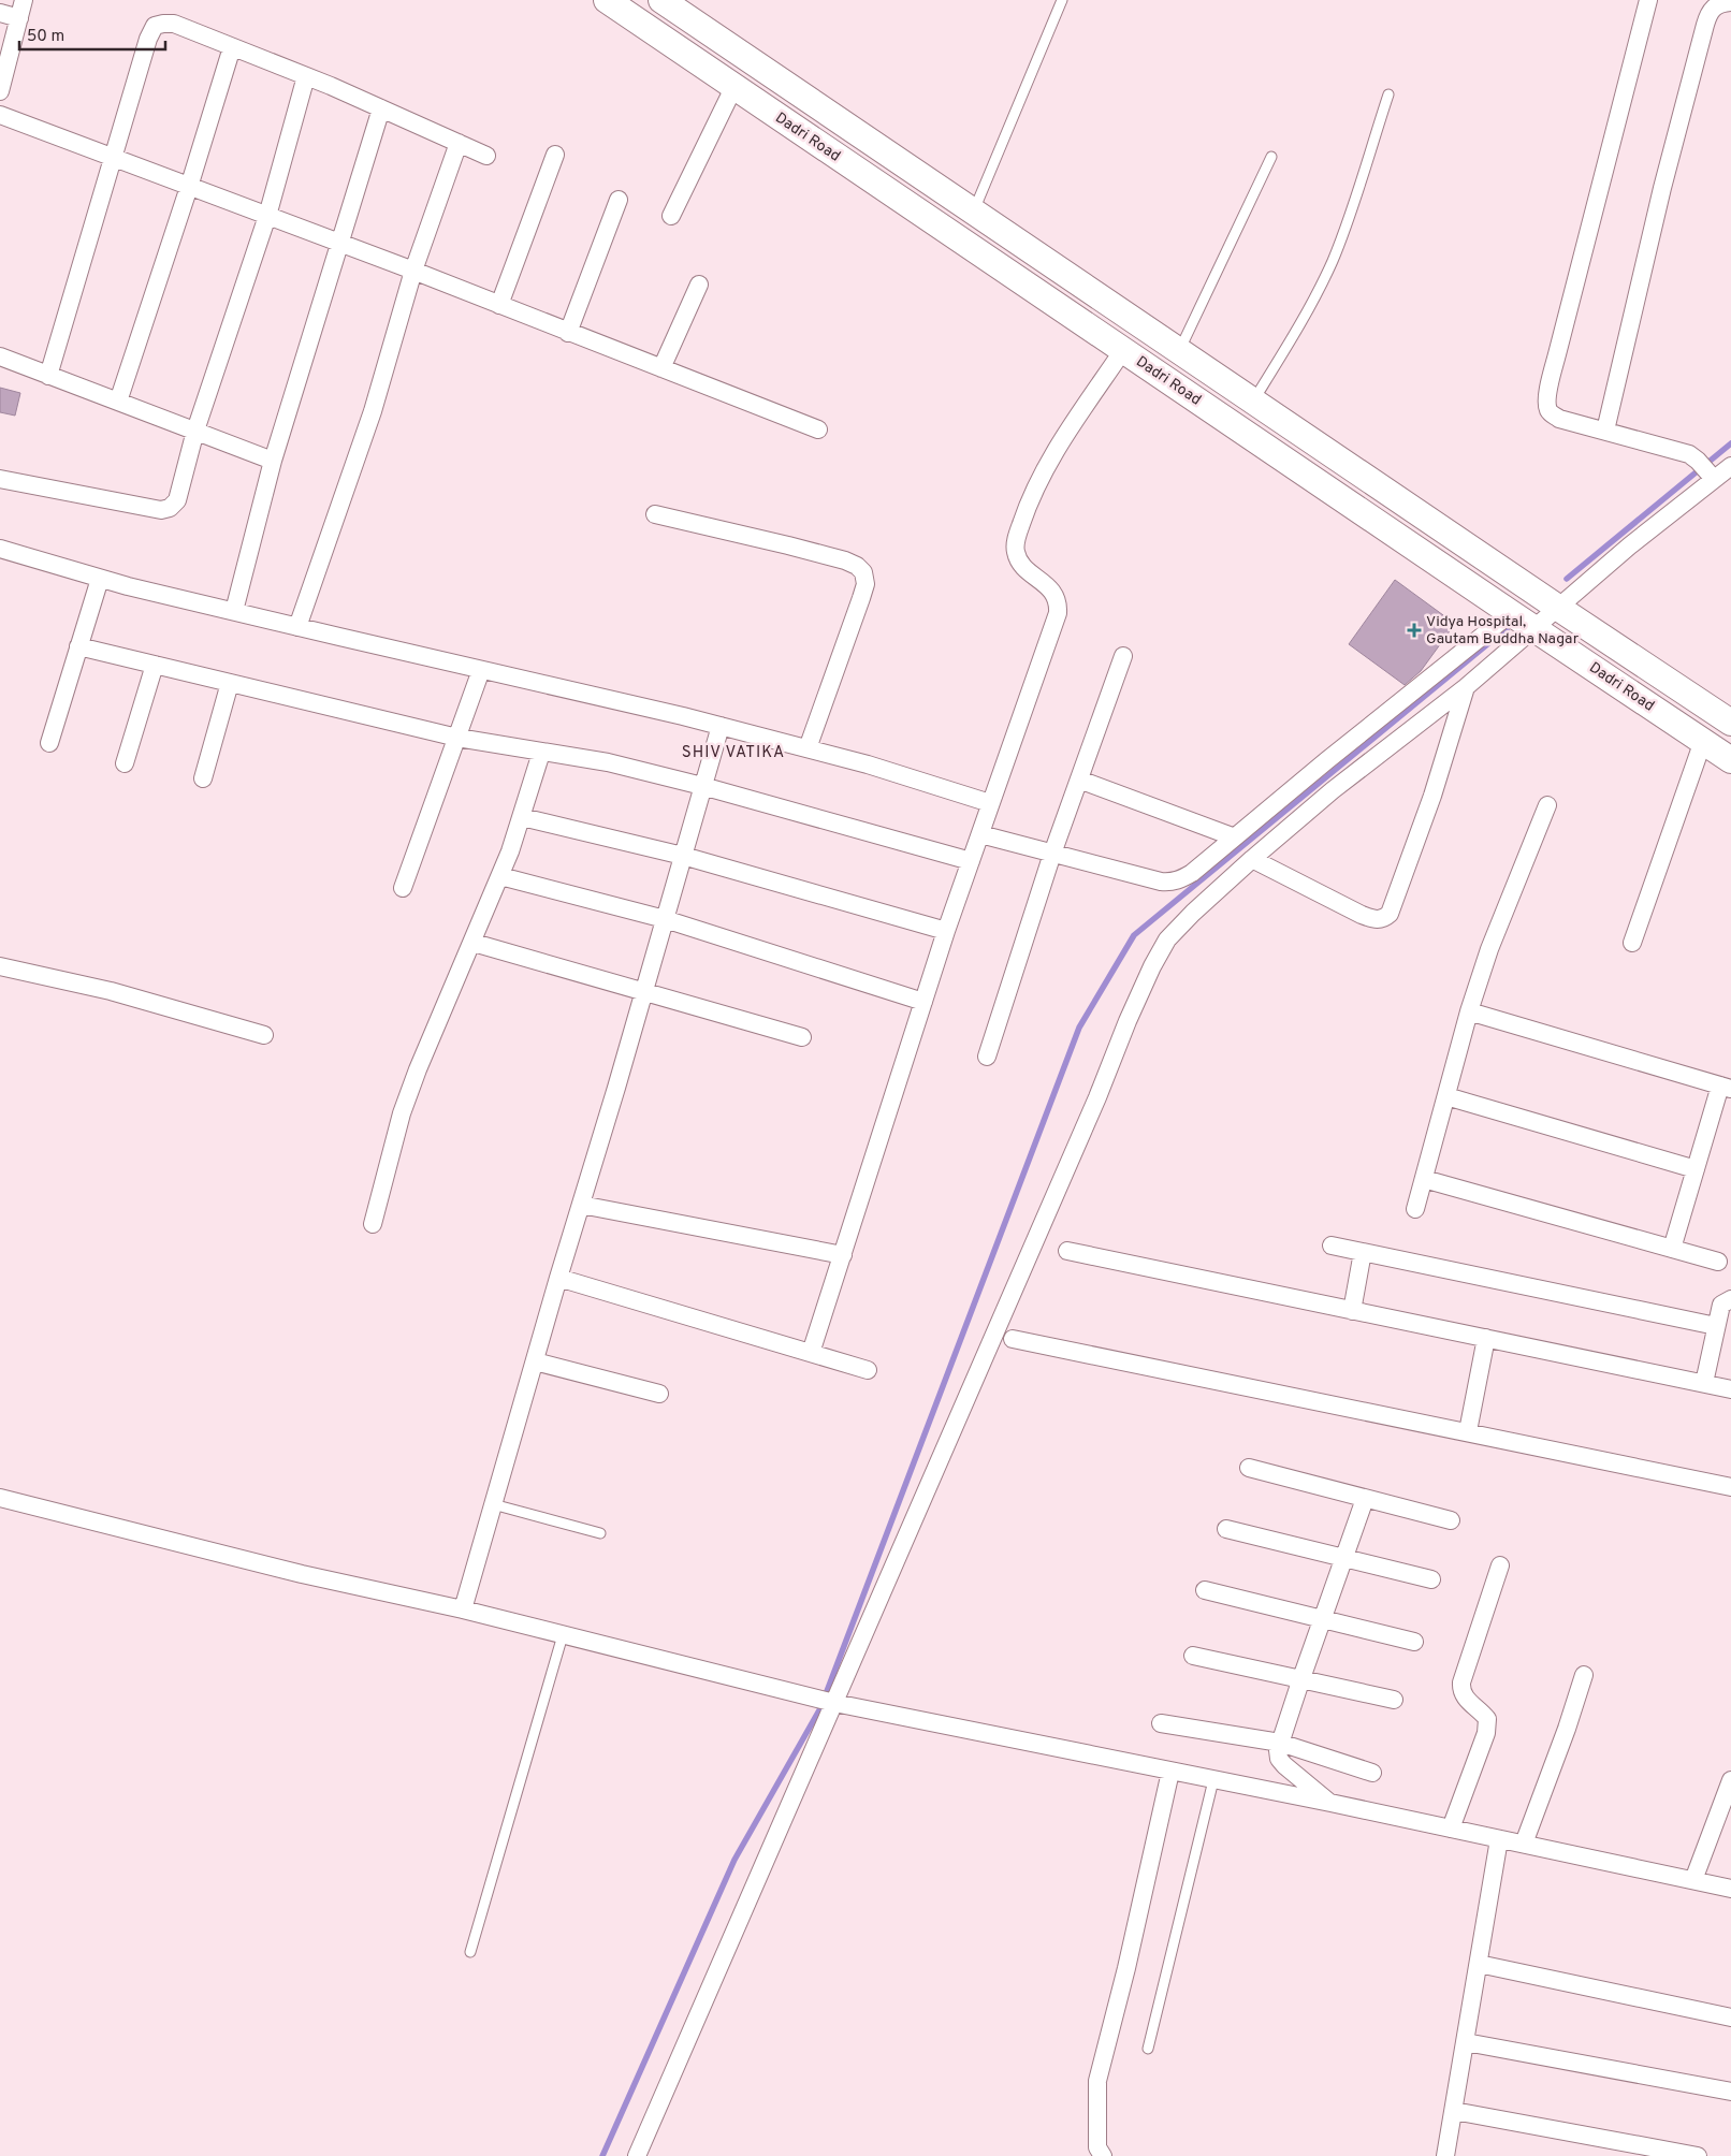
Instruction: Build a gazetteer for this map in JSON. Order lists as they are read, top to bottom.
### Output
{
  "streets": {
    "street": ["Dadri Road"]
  },
  "districts": ["SHIV VATIKA"],
  "places": {
    "health": ["Vidya Hospital, Gautam Buddha Nagar"]
  },
  "scale_bar": "50 m"
}
